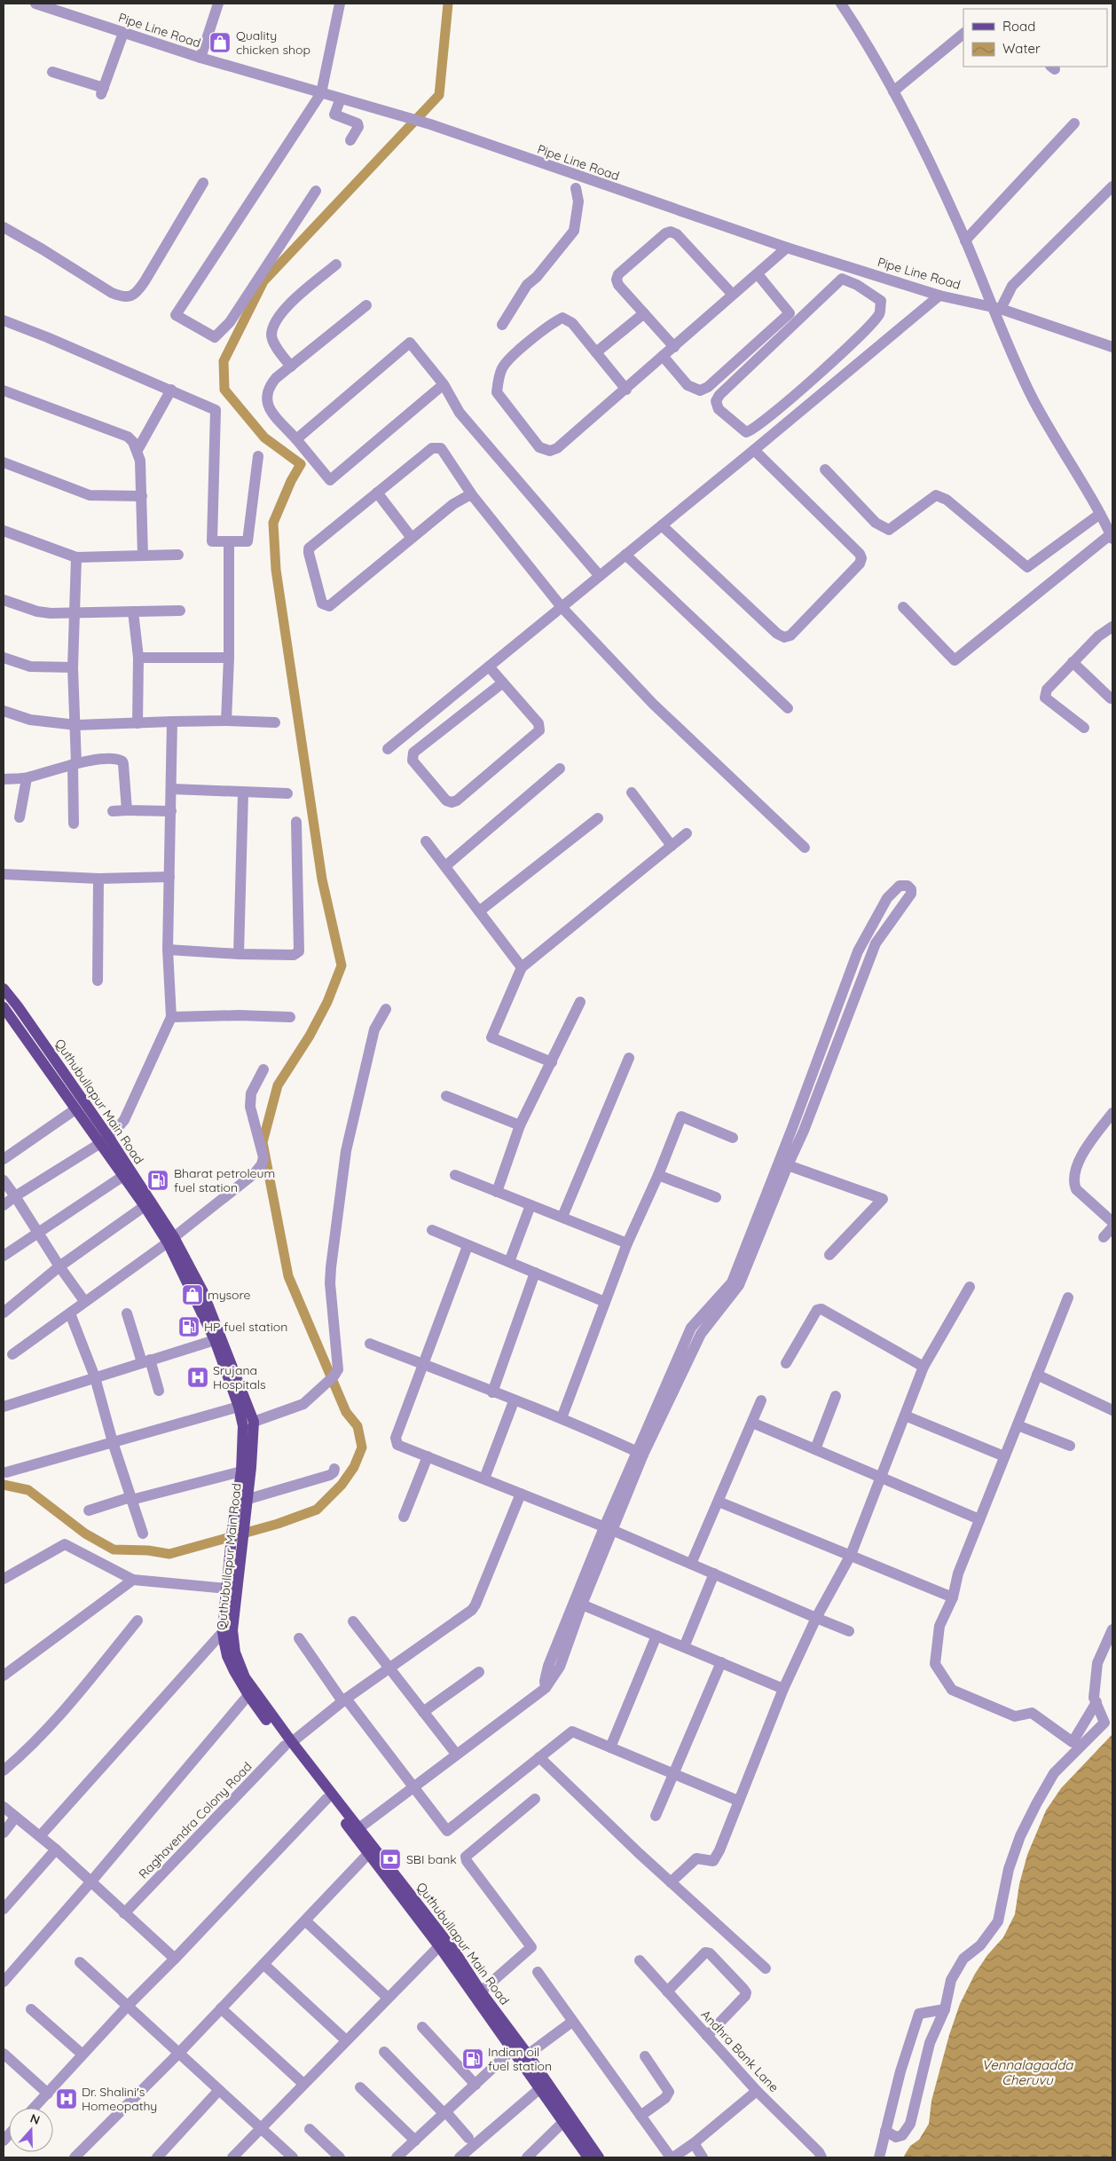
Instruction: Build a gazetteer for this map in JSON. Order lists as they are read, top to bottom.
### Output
{
  "streets": {
    "main road": ["Quthubullapur Main Road"],
    "street": ["Pipe Line Road", "Raghavendra Colony Road", "Andhra Bank Lane"]
  },
  "crossings": [
    ["Quthubullapur Main Road", "Raghavendra Colony Road"]
  ],
  "water": ["Vennalagadda Cheruvu"],
  "places": {
    "shop": ["Quality chicken shop", "mysore"],
    "fuel station": ["Bharat petroleum fuel station", "HP fuel station", "Indian oil fuel station"],
    "hospital": ["Srujana Hospitals", "Dr. Shalini's Homeopathy"],
    "bank": ["SBI bank"]
  },
  "legend": ["Road", "Water"],
  "north": "top"
}
